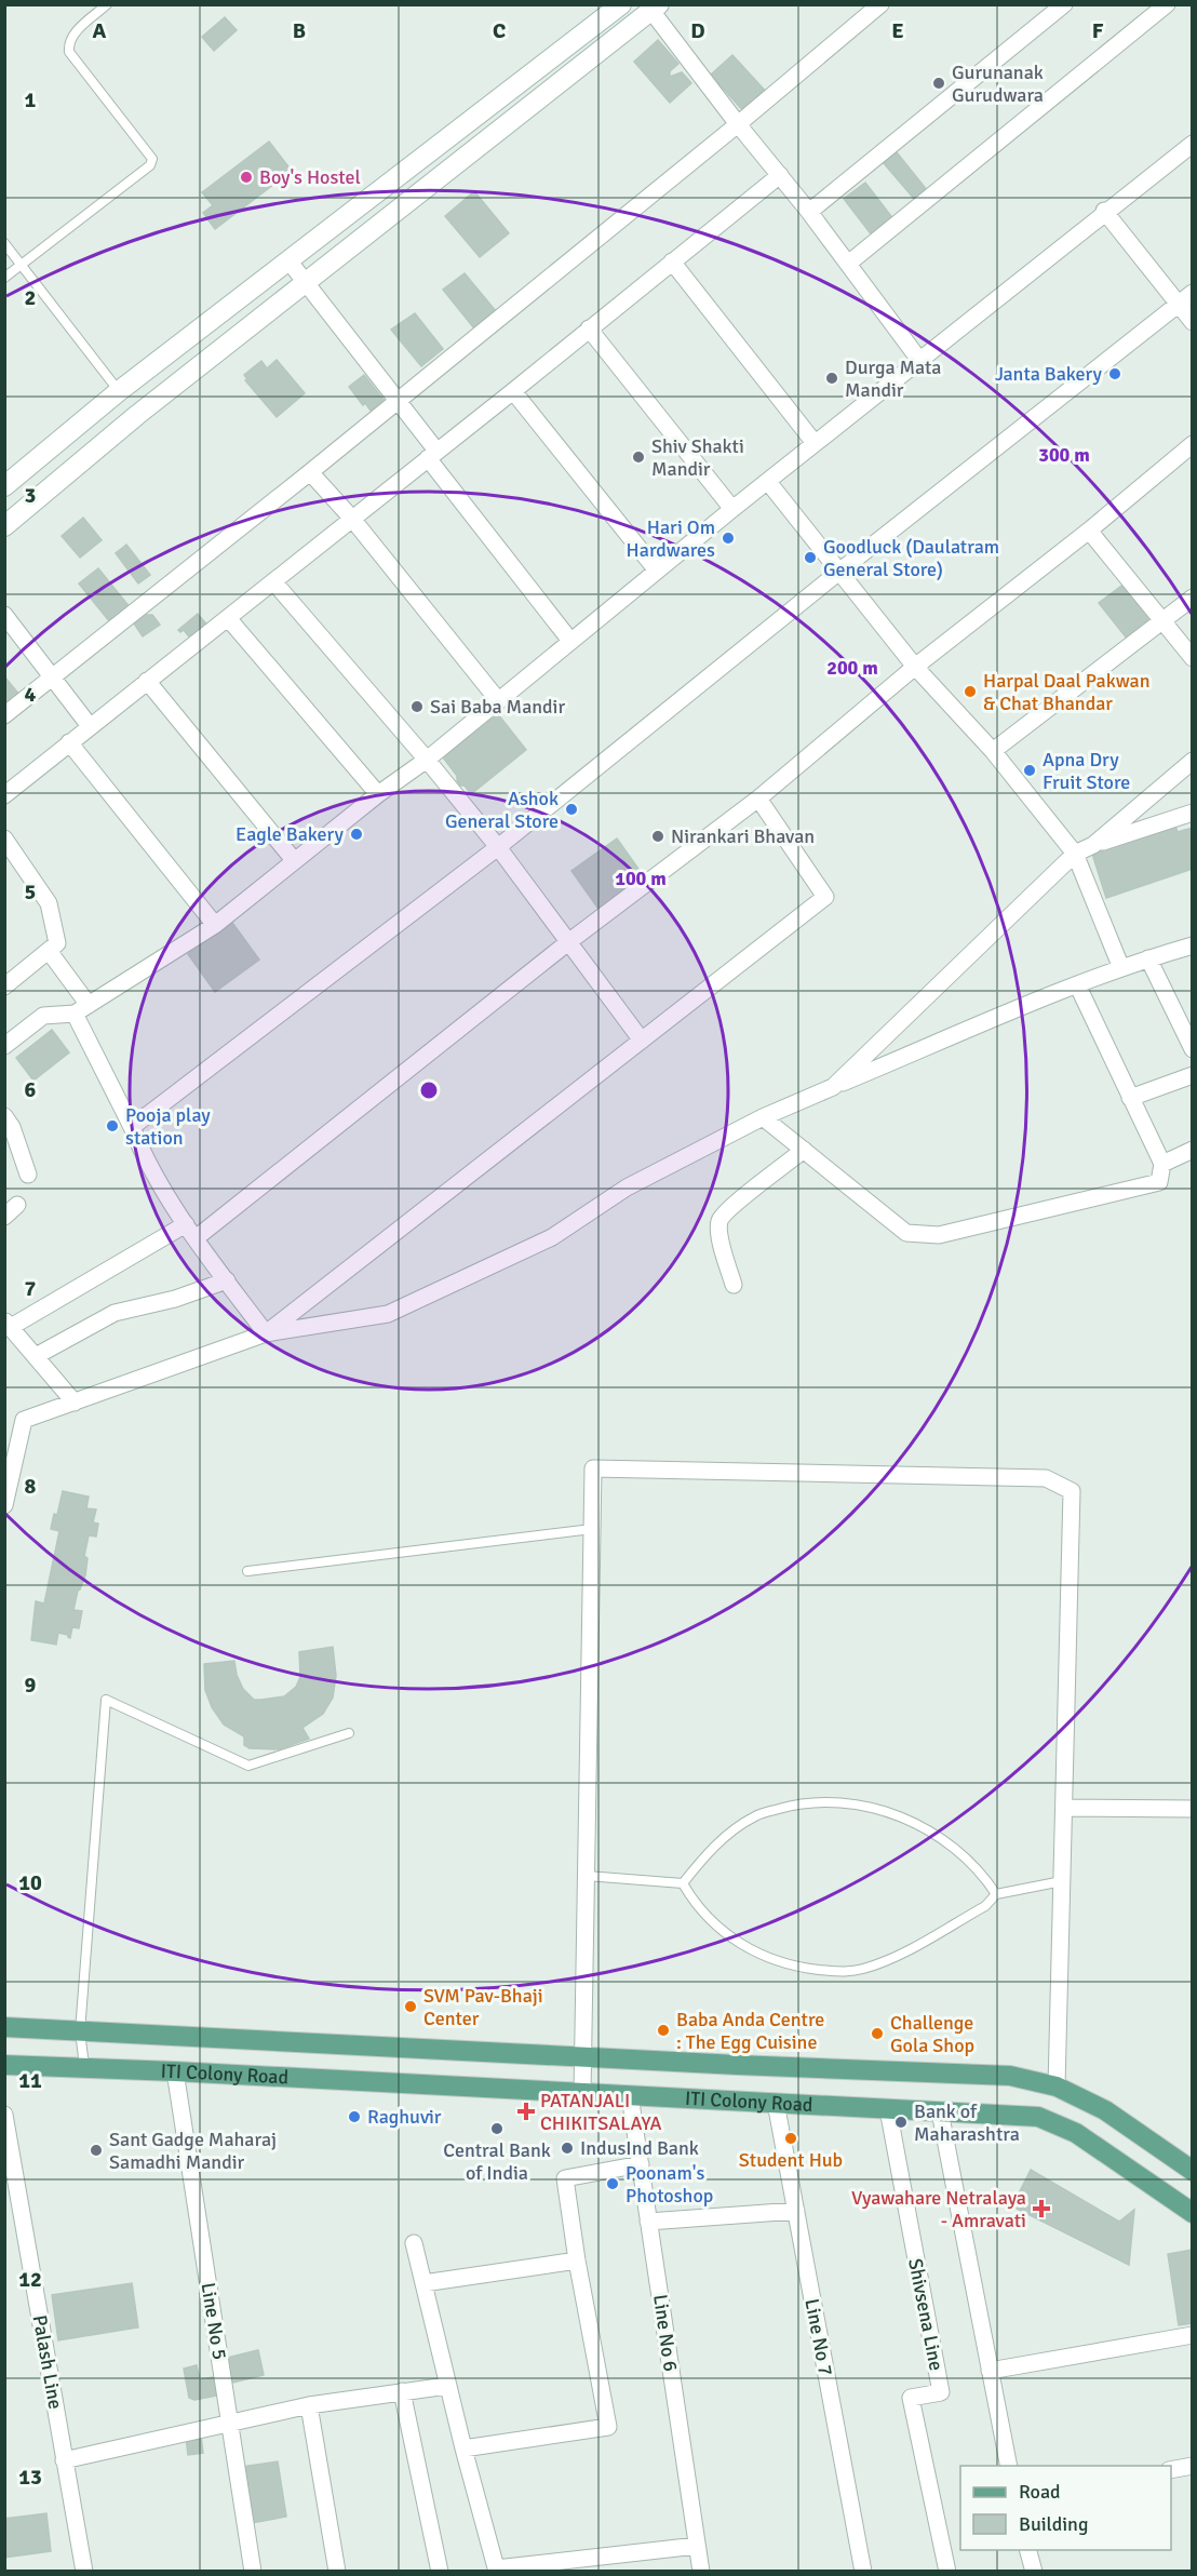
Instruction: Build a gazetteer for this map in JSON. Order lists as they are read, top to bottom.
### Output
{
  "streets": {
    "main road": ["ITI Colony Road"],
    "street": [
      "Shivsena Line",
      "Line No 5",
      "Line No 6",
      "Line No 7",
      "Palash Line"
    ]
  },
  "crossings": [
    ["ITI Colony Road", "Shivsena Line"],
    ["ITI Colony Road", "Line No 5"],
    ["ITI Colony Road", "Line No 6"],
    ["ITI Colony Road", "Line No 7"]
  ],
  "places": {
    "other": [
      "Gurunanak Gurudwara",
      "Boy's Hostel",
      "Janta Bakery",
      "Durga Mata Mandir",
      "Shiv Shakti Mandir",
      "Hari Om Hardwares",
      "Goodluck (Daulatram General Store)",
      "Harpal Daal Pakwan & Chat Bhandar",
      "Sai Baba Mandir",
      "Apna Dry Fruit Store",
      "Ashok General Store",
      "Eagle Bakery",
      "Nirankari Bhavan",
      "Pooja play station",
      "SVM Pav-Bhaji Center",
      "Baba Anda Centre : The Egg Cuisine",
      "Challenge Gola Shop",
      "Raghuvir",
      "Bank of Maharashtra",
      "Central Bank of India",
      "Student Hub",
      "IndusInd Bank",
      "Sant Gadge Maharaj Samadhi Mandir",
      "Poonam's Photoshop"
    ],
    "health": ["PATANJALI CHIKITSALAYA", "Vyawahare Netralaya - Amravati"]
  },
  "legend": ["Road", "Building"],
  "grid": {
    "columns": [
      "A",
      "B",
      "C",
      "D",
      "E",
      "F"
    ],
    "rows": [
      "1",
      "2",
      "3",
      "4",
      "5",
      "6",
      "7",
      "8",
      "9",
      "10",
      "11",
      "12",
      "13"
    ]
  },
  "rings": ["300 m", "200 m", "100 m"]
}
